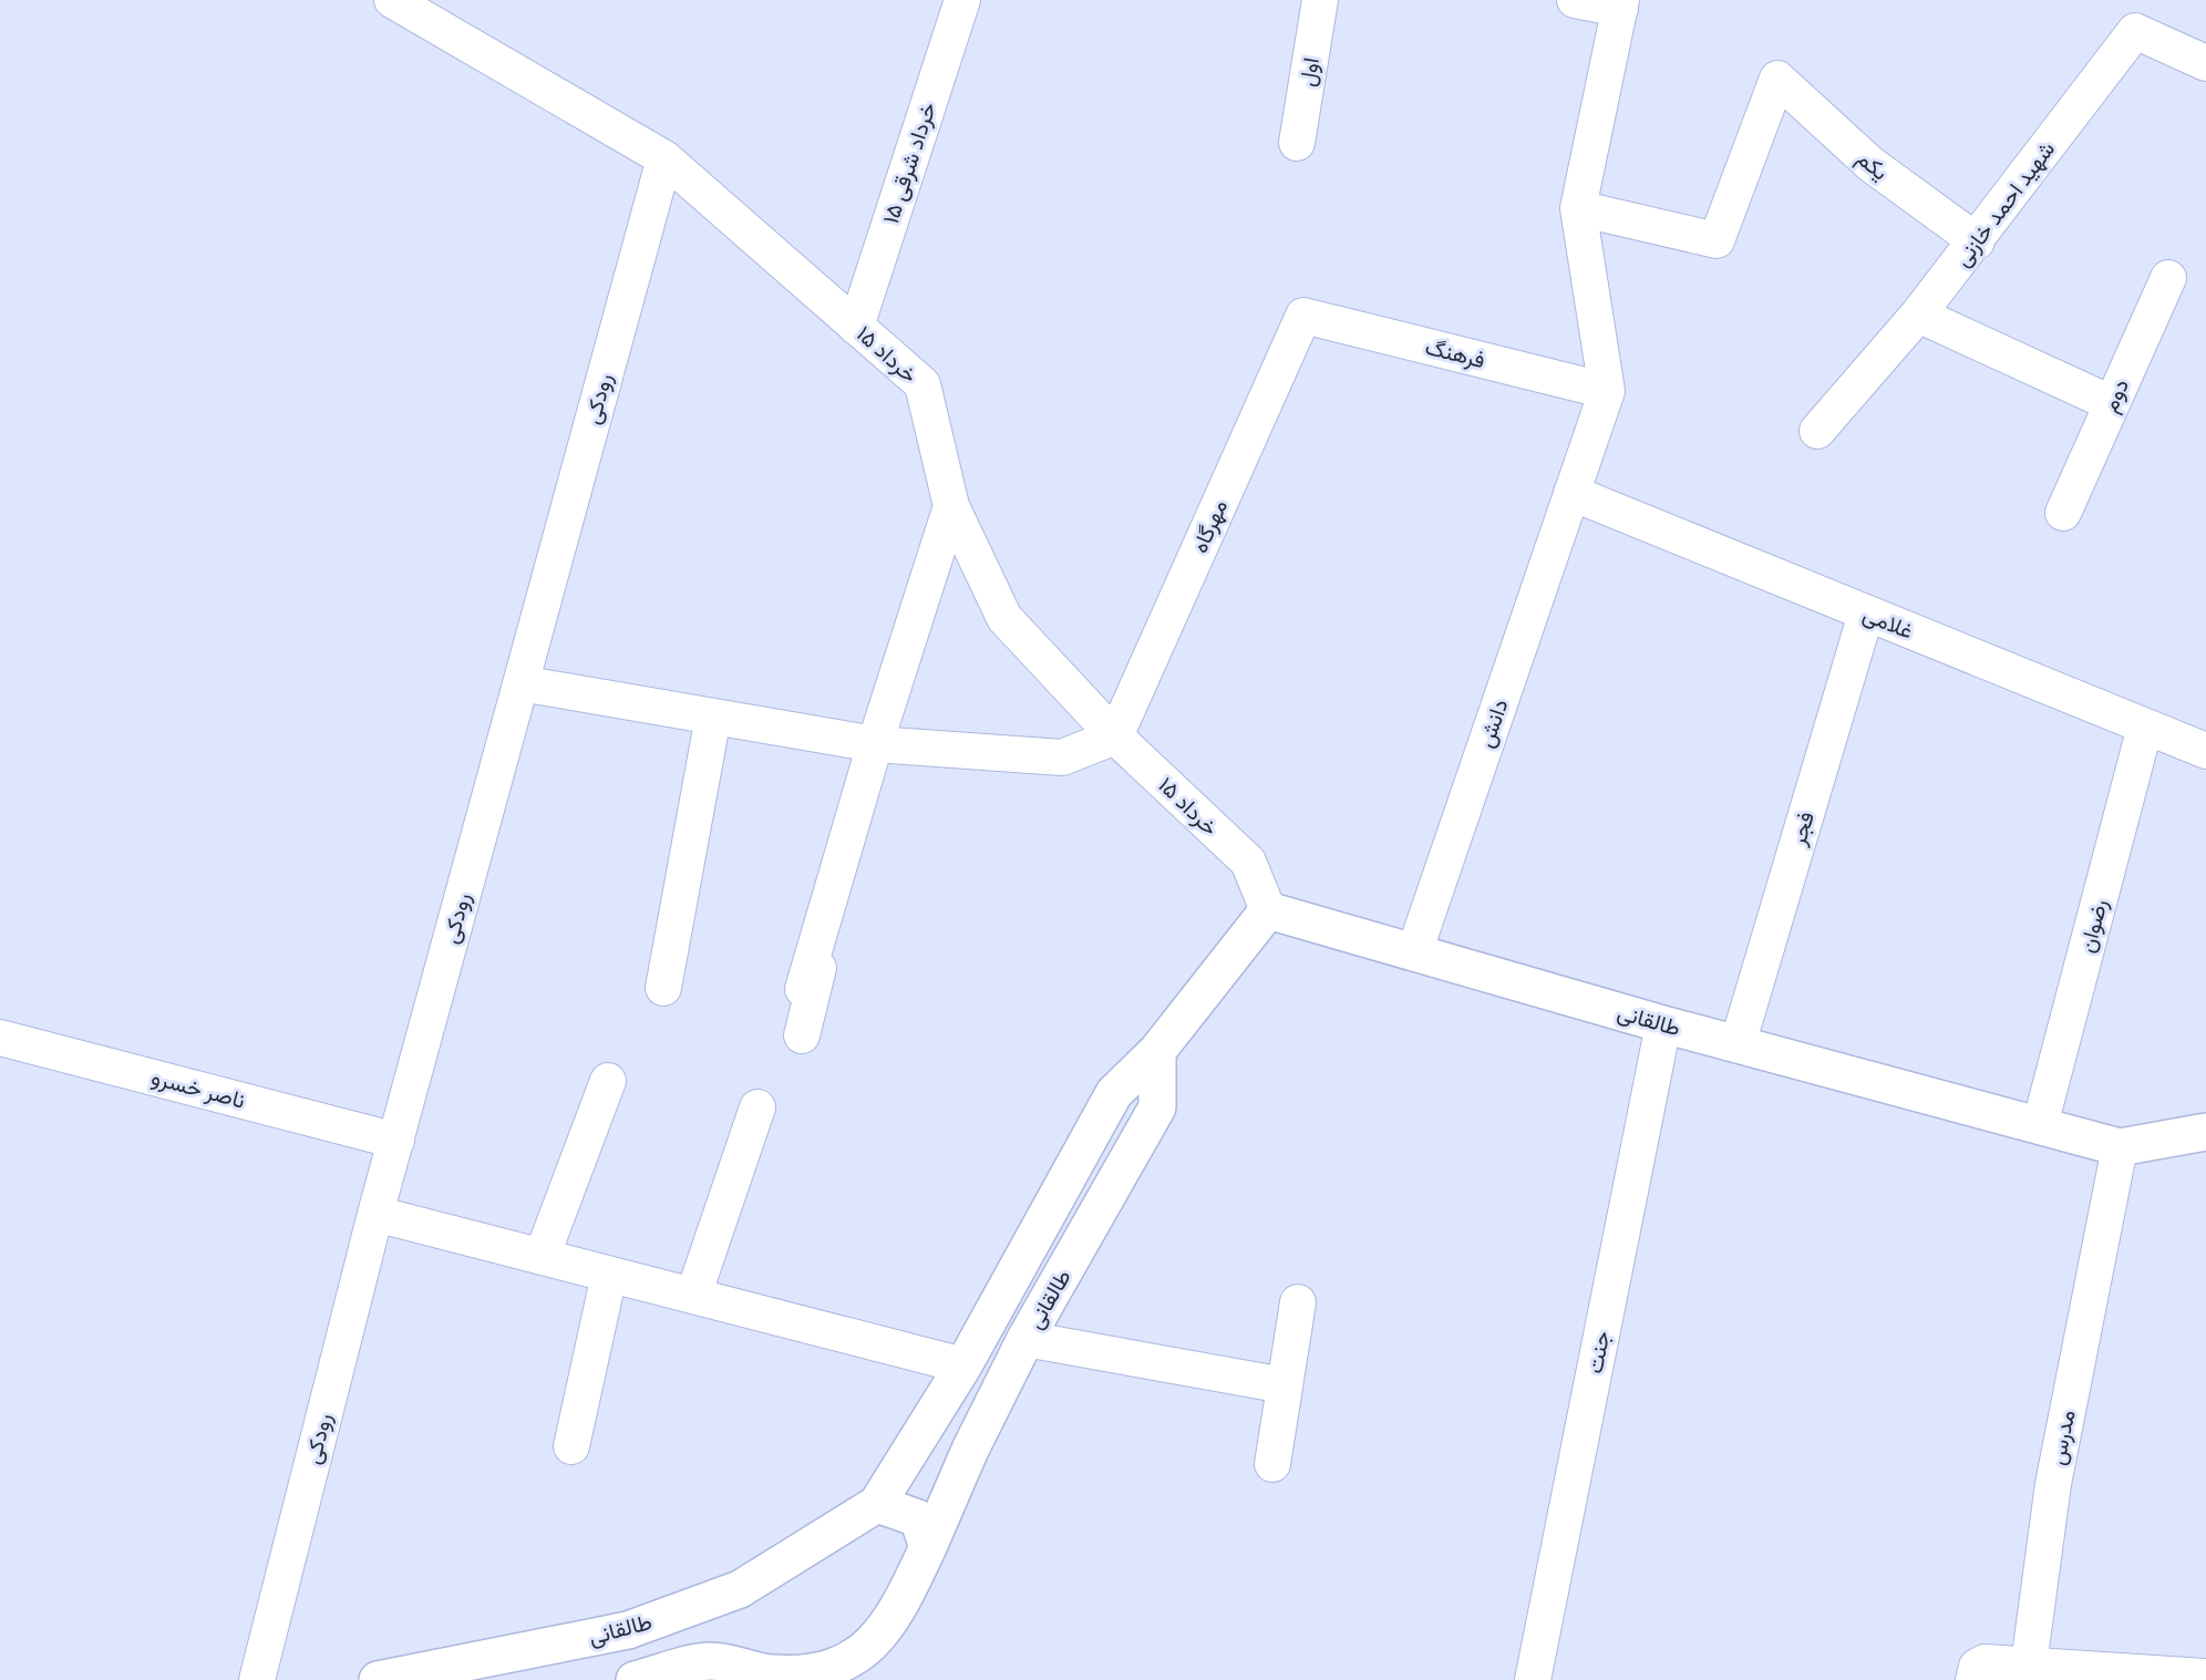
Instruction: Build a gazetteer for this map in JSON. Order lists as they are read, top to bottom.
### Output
{
  "streets": {
    "street": [
      "اول",
      "۱۵ خرداد شرقی",
      "یکم",
      "شهید احمد خازنی",
      "فرهنگ",
      "۱۵ خرداد",
      "دوم",
      "رودکی",
      "مهرگاه",
      "غلامی",
      "دانش",
      "فجر",
      "رضوان",
      "طالقانی",
      "ناصر خسرو",
      "جنت",
      "مدرس"
    ]
  },
  "crossings": [
    ["۱۵ خرداد شرقی", "۱۵ خرداد"],
    ["یکم", "شهید احمد خازنی"],
    ["فرهنگ", "مهرگاه"],
    ["فرهنگ", "دانش"],
    ["۱۵ خرداد", "رودکی"],
    ["۱۵ خرداد", "مهرگاه"],
    ["۱۵ خرداد", "طالقانی"],
    ["رودکی", "ناصر خسرو"],
    ["غلامی", "دانش"],
    ["غلامی", "فجر"],
    ["غلامی", "رضوان"],
    ["دانش", "طالقانی"],
    ["فجر", "طالقانی"],
    ["رضوان", "طالقانی"],
    ["طالقانی", "جنت"],
    ["طالقانی", "مدرس"]
  ]
}
